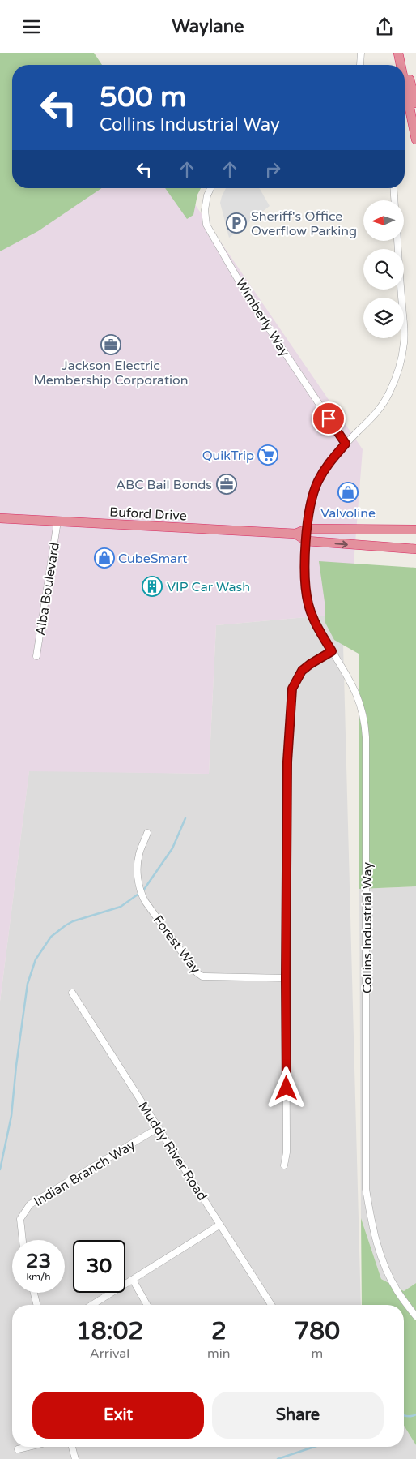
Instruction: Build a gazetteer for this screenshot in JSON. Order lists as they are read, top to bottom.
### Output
{
  "streets": {
    "highway": ["Buford Drive"],
    "street": [
      "Wimberly Way",
      "Alba Boulevard",
      "Collins Industrial Way",
      "Forest Way",
      "Muddy River Road",
      "Indian Branch Way"
    ]
  },
  "crossings": [
    ["Wimberly Way", "Collins Industrial Way"],
    ["Buford Drive", "Alba Boulevard"],
    ["Buford Drive", "Collins Industrial Way"],
    ["Muddy River Road", "Indian Branch Way"]
  ],
  "places": {
    "parking": ["Sheriff's Office Overflow Parking"],
    "office": ["Jackson Electric Membership Corporation", "ABC Bail Bonds"],
    "supermarket": ["QuikTrip"],
    "shop": ["Valvoline", "CubeSmart"],
    "building": ["VIP Car Wash"]
  },
  "north": "left",
  "page": {
    "header": "Waylane",
    "turn": ["500 m", "Collins Industrial Way"],
    "speed": "23 km/h",
    "limit": "30",
    "eta": [
      "18:02",
      "Arrival",
      "2",
      "min",
      "780",
      "m"
    ],
    "buttons": ["Exit", "Share"]
  }
}
